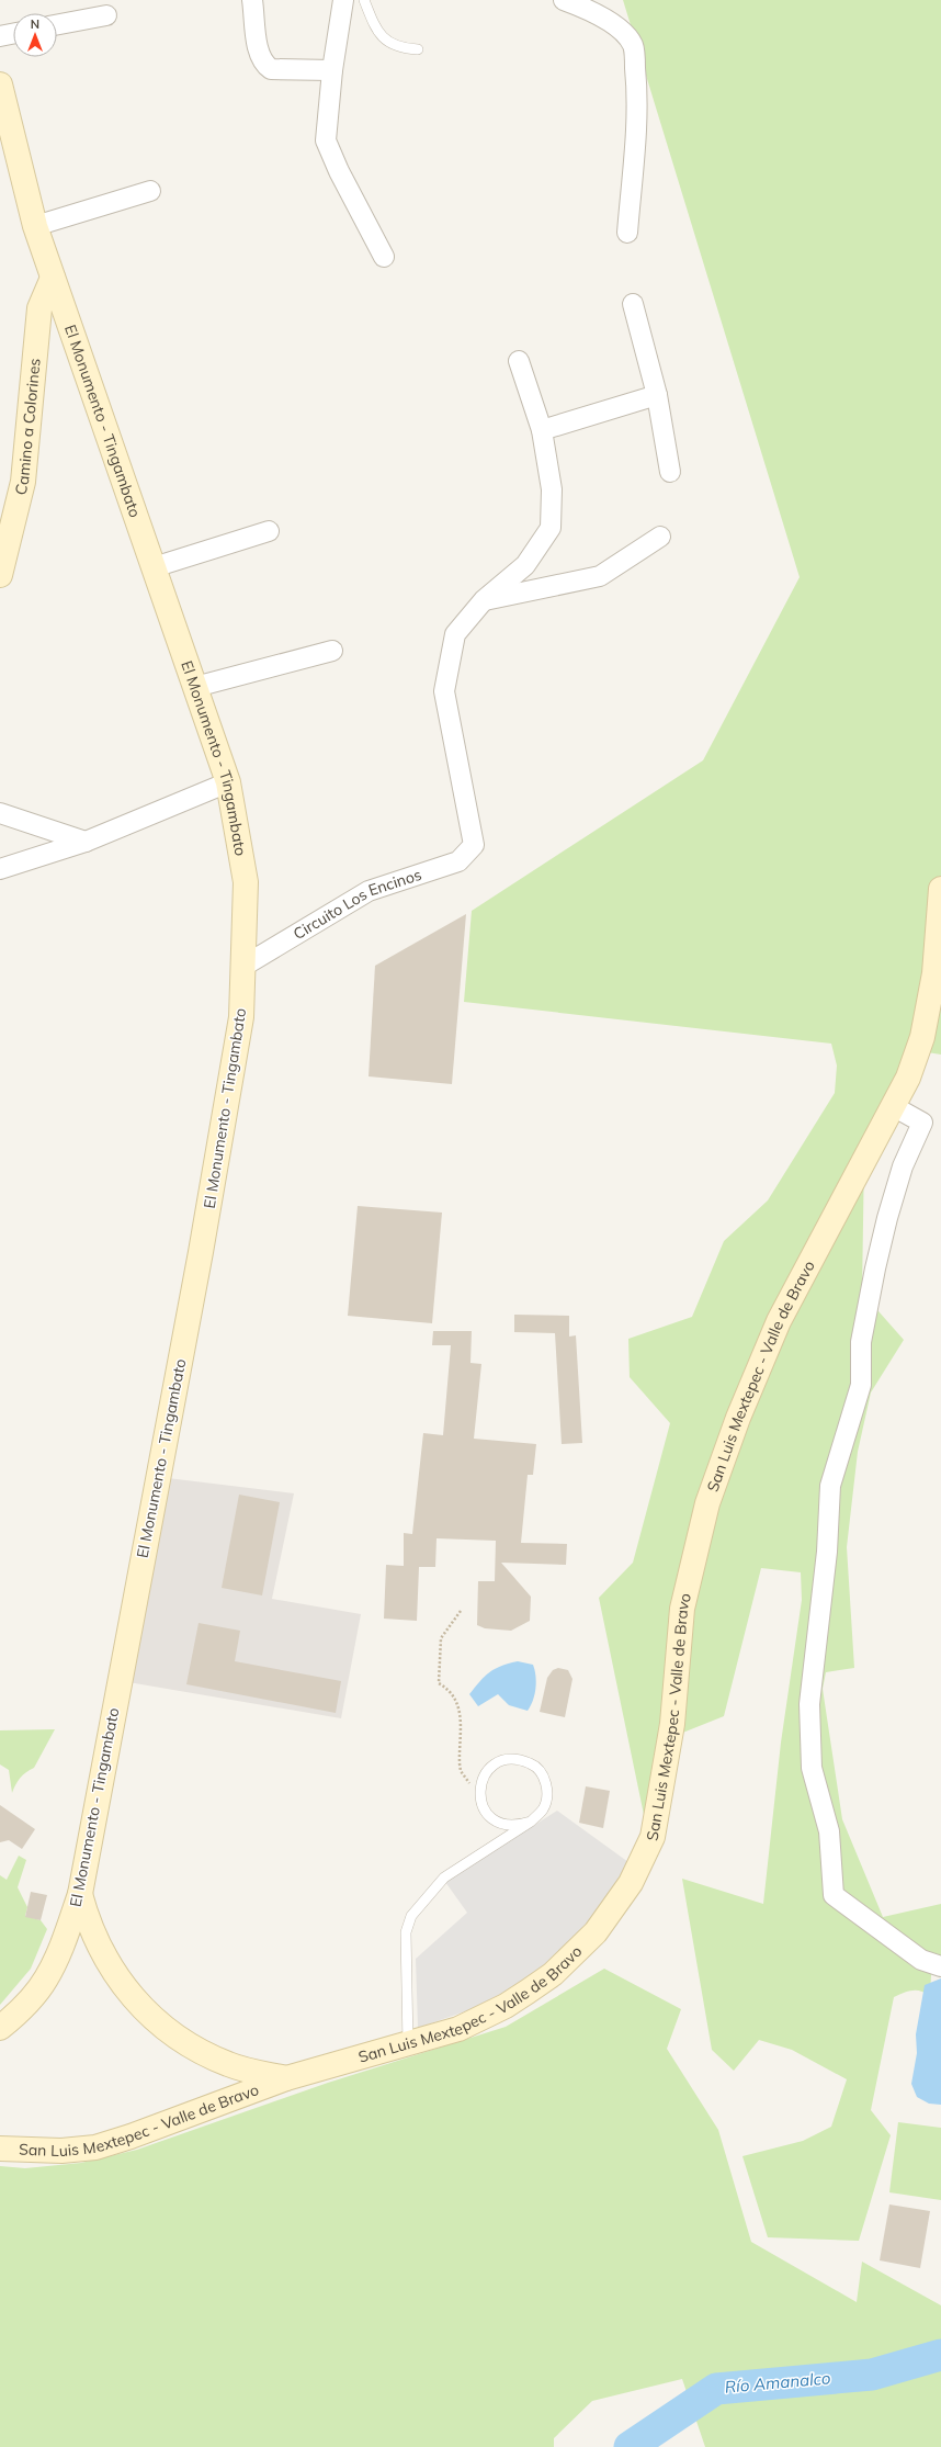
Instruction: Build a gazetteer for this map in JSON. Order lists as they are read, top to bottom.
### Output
{
  "streets": {
    "main road": ["El Monumento - Tingambato", "Camino a Colorines", "San Luis Mextepec - Valle de Bravo"],
    "street": ["Circuito Los Encinos"]
  },
  "crossings": [
    ["El Monumento - Tingambato", "Camino a Colorines"],
    ["El Monumento - Tingambato", "Circuito Los Encinos"]
  ],
  "water": ["Río Amanalco"],
  "north": "top"
}
